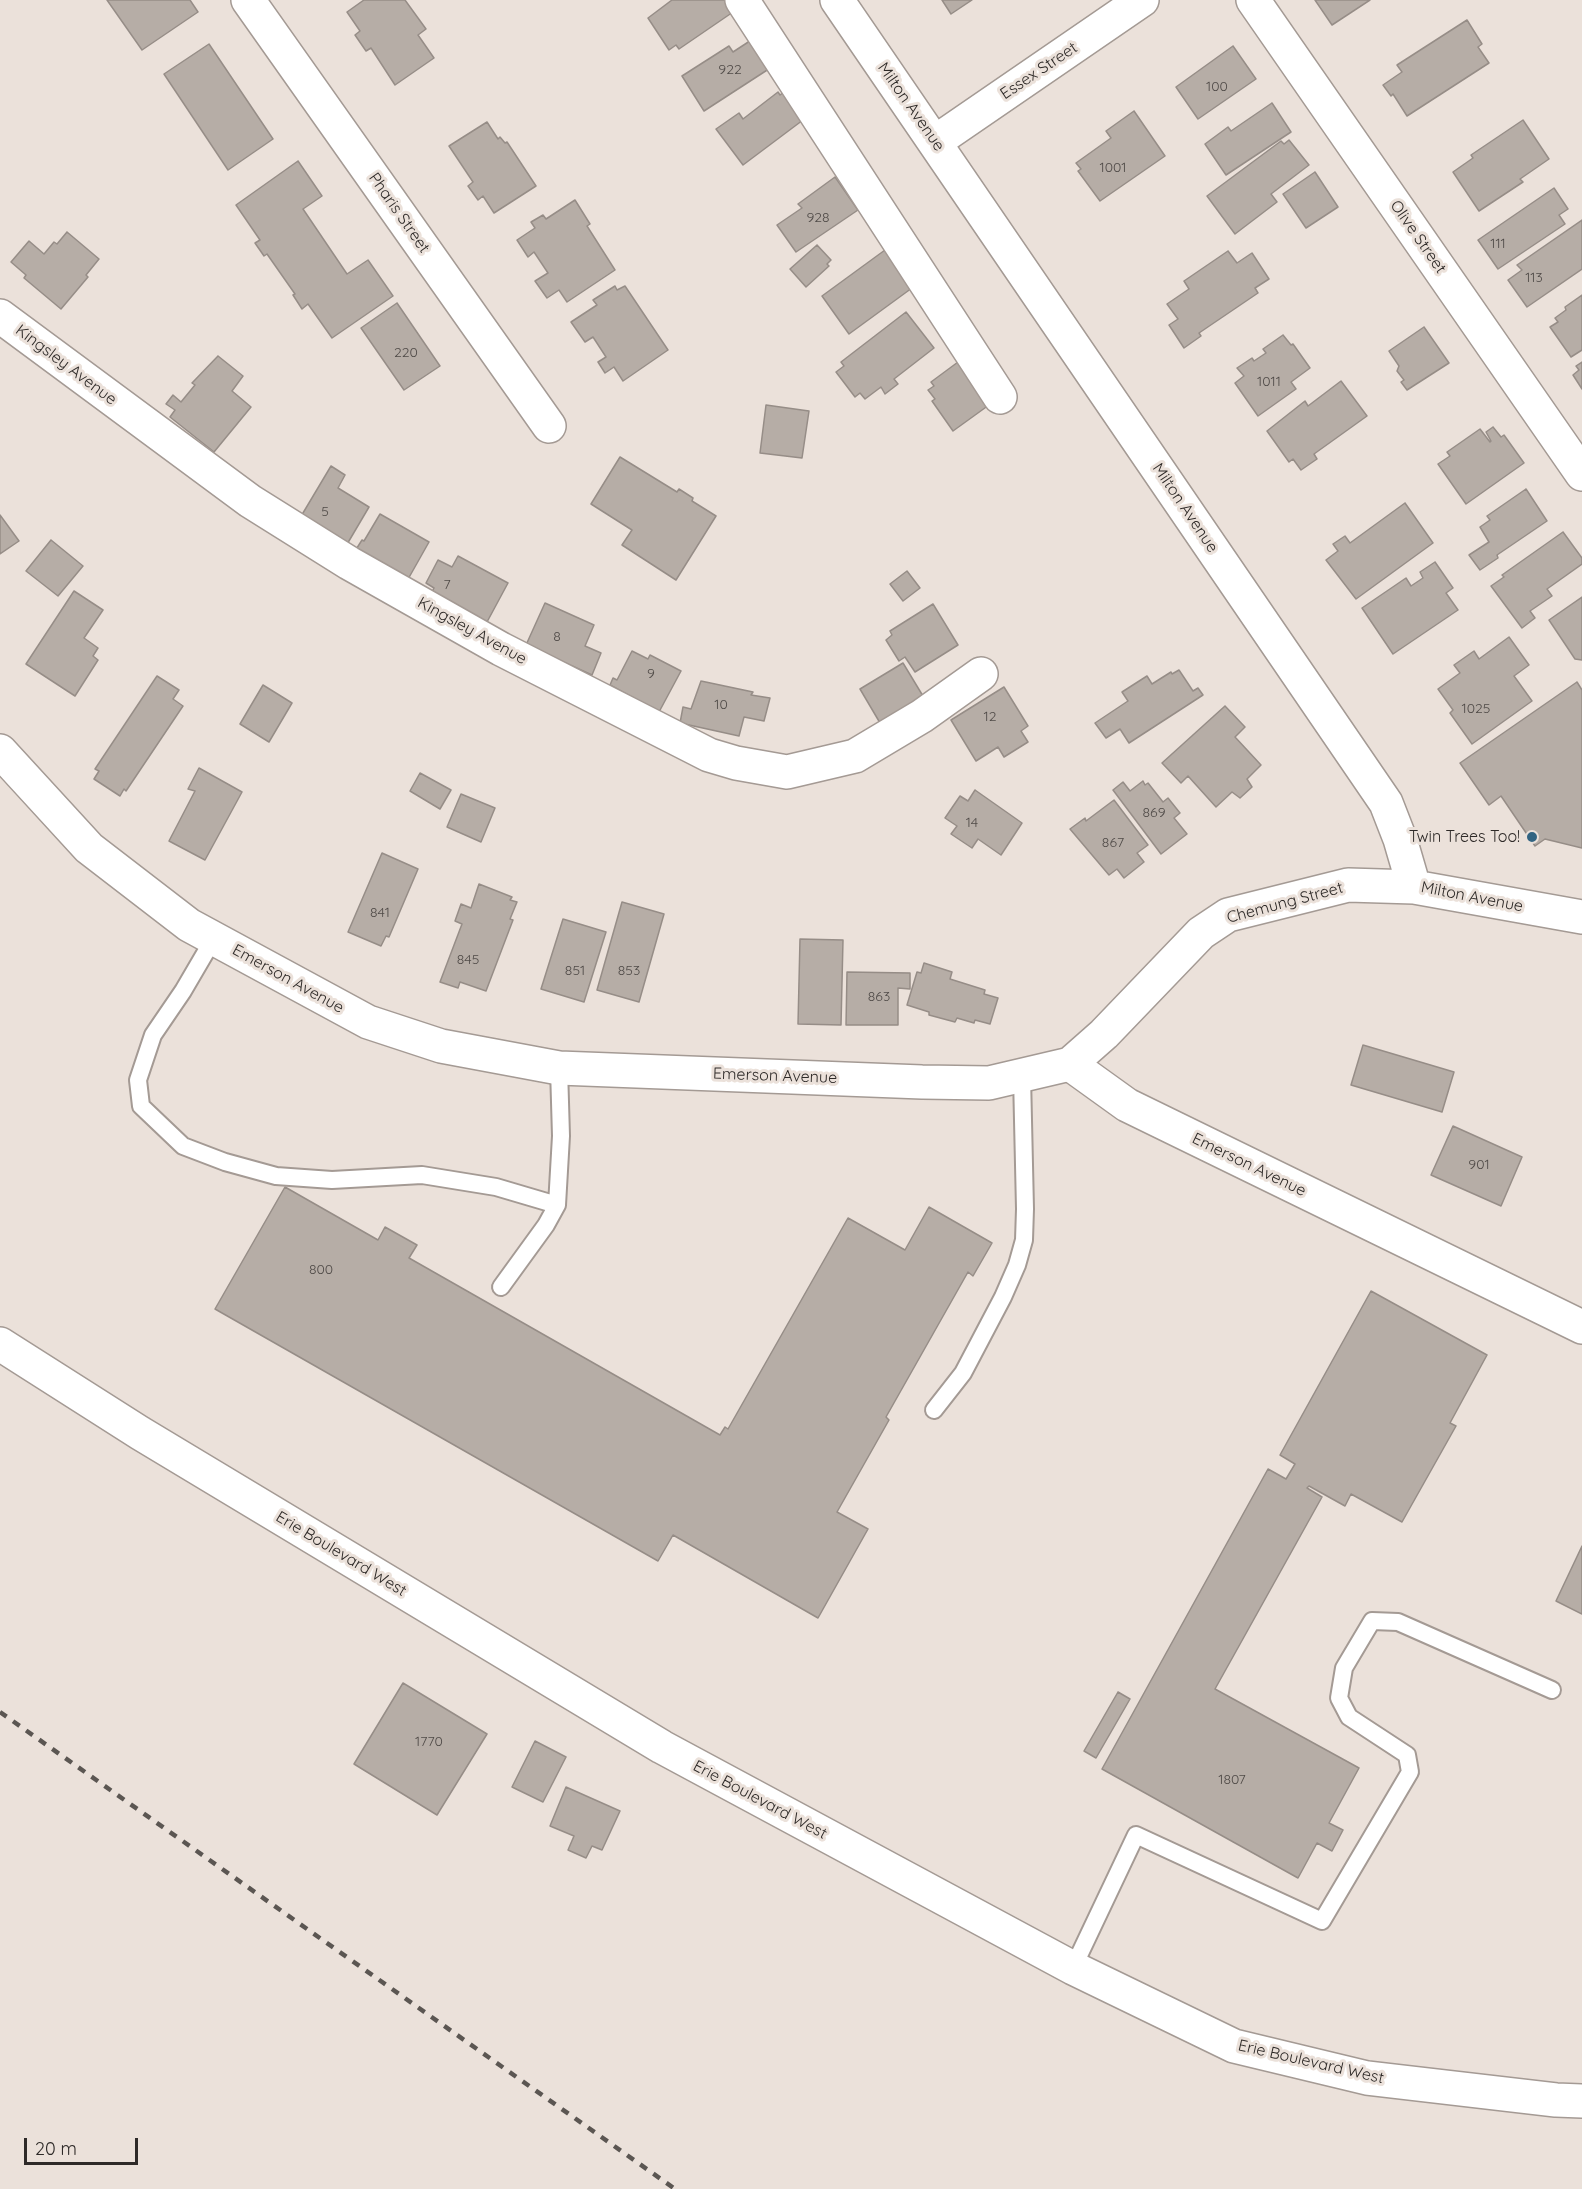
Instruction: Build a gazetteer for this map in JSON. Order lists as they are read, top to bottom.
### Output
{
  "streets": {
    "street": [
      "Essex Street",
      "Milton Avenue",
      "Pharis Street",
      "Olive Street",
      "Kingsley Avenue",
      "Chemung Street",
      "Emerson Avenue",
      "Erie Boulevard West"
    ]
  },
  "crossings": [
    ["Essex Street", "Milton Avenue"],
    ["Milton Avenue", "Chemung Street"],
    ["Chemung Street", "Emerson Avenue"]
  ],
  "places": ["Twin Trees Too!"],
  "house_numbers": [
    "922",
    "100",
    "1001",
    "928",
    "111",
    "113",
    "220",
    "1011",
    "5",
    "7",
    "8",
    "9",
    "10",
    "1025",
    "12",
    "869",
    "14",
    "867",
    "841",
    "845",
    "851",
    "853",
    "863",
    "901",
    "800",
    "1770",
    "1807"
  ],
  "scale_bar": "20 m"
}
